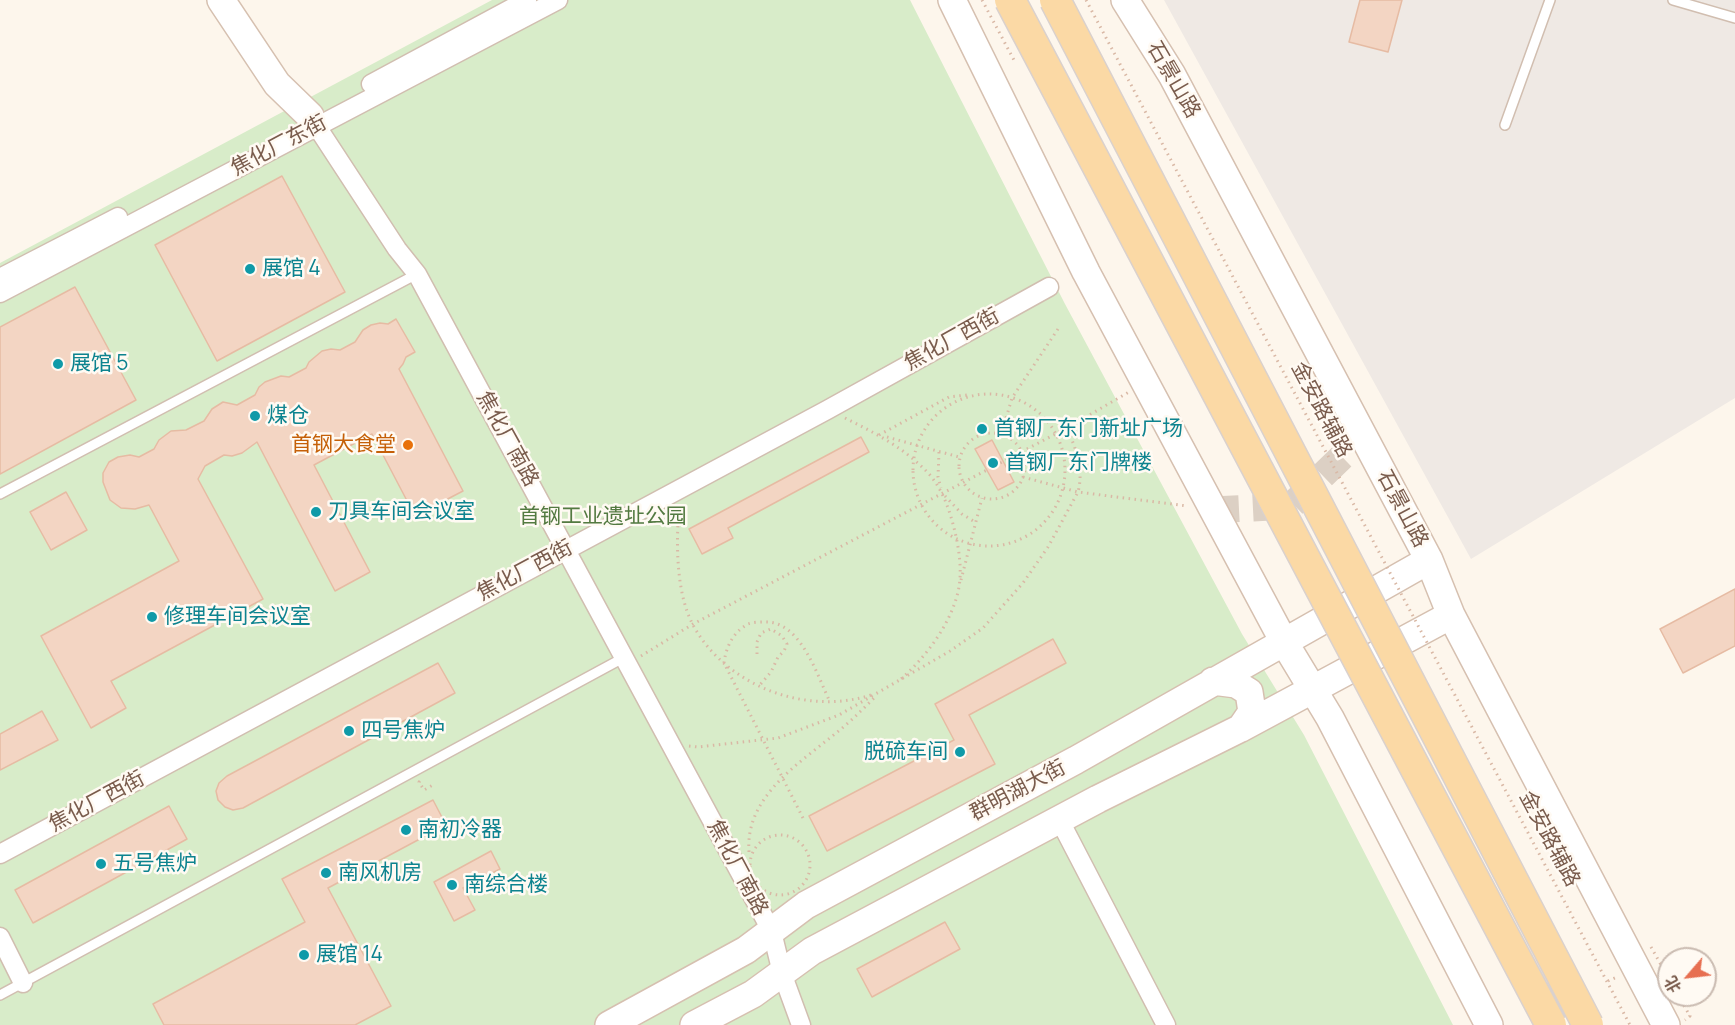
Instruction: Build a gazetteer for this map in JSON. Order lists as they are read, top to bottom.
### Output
{
  "streets": {
    "street": [
      "石景山路",
      "焦化厂东街",
      "焦化厂西街",
      "焦化厂南路",
      "群明湖大街"
    ],
    "path": ["金安路辅路"]
  },
  "crossings": [
    ["石景山路", "群明湖大街"],
    ["焦化厂东街", "焦化厂南路"],
    ["焦化厂西街", "焦化厂南路"],
    ["焦化厂南路", "群明湖大街"]
  ],
  "parks": ["首钢工业遗址公园"],
  "places": [
    "展馆 4",
    "展馆 5",
    "煤仓",
    "首钢厂东门新址广场",
    "首钢大食堂",
    "首钢厂东门牌楼",
    "刀具车间会议室",
    "修理车间会议室",
    "四号焦炉",
    "脱硫车间",
    "南初冷器",
    "五号焦炉",
    "南风机房",
    "南综合楼",
    "展馆 14"
  ],
  "north": "bottom left"
}
